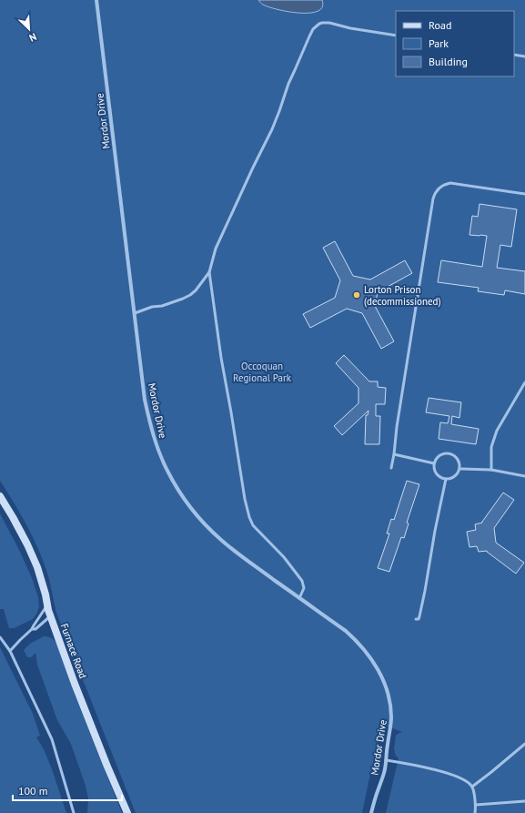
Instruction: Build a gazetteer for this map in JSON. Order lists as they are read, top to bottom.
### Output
{
  "streets": {
    "main road": ["Furnace Road"],
    "street": ["Mordor Drive"]
  },
  "parks": ["Occoquan Regional Park"],
  "places": ["Lorton Prison (decommissioned)"],
  "legend": ["Road", "Park", "Building"],
  "scale_bar": "100 m",
  "north": "bottom right"
}
